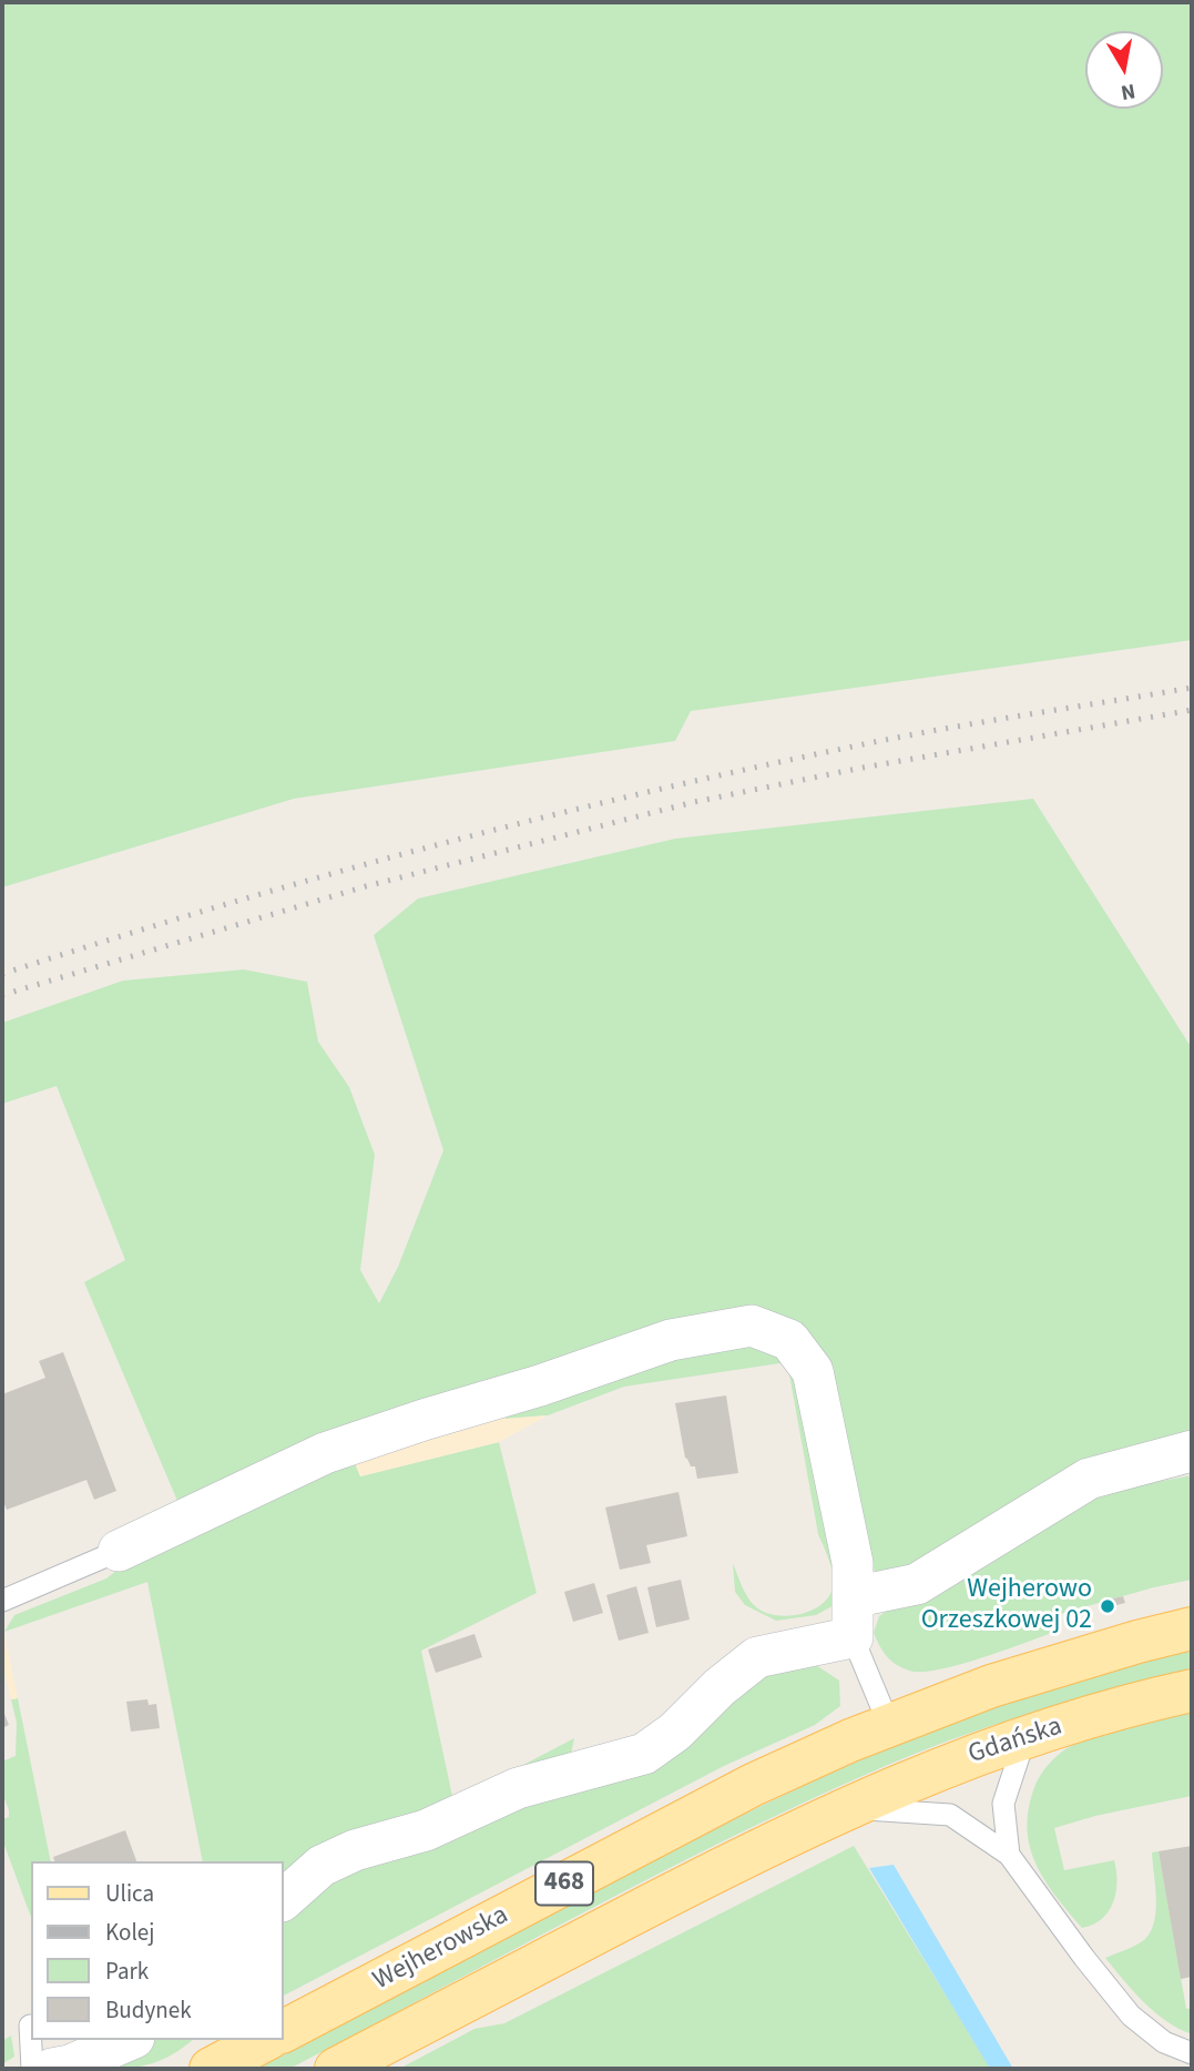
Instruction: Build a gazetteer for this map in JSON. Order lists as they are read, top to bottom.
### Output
{
  "streets": {
    "main road": ["Gdańska", "468", "Wejherowska"]
  },
  "crossings": [
    ["Gdańska", "468"],
    ["468", "Wejherowska"]
  ],
  "places": ["Wejherowo Orzeszkowej 02"],
  "legend": [
    "Ulica",
    "Kolej",
    "Park",
    "Budynek"
  ],
  "north": "bottom"
}
